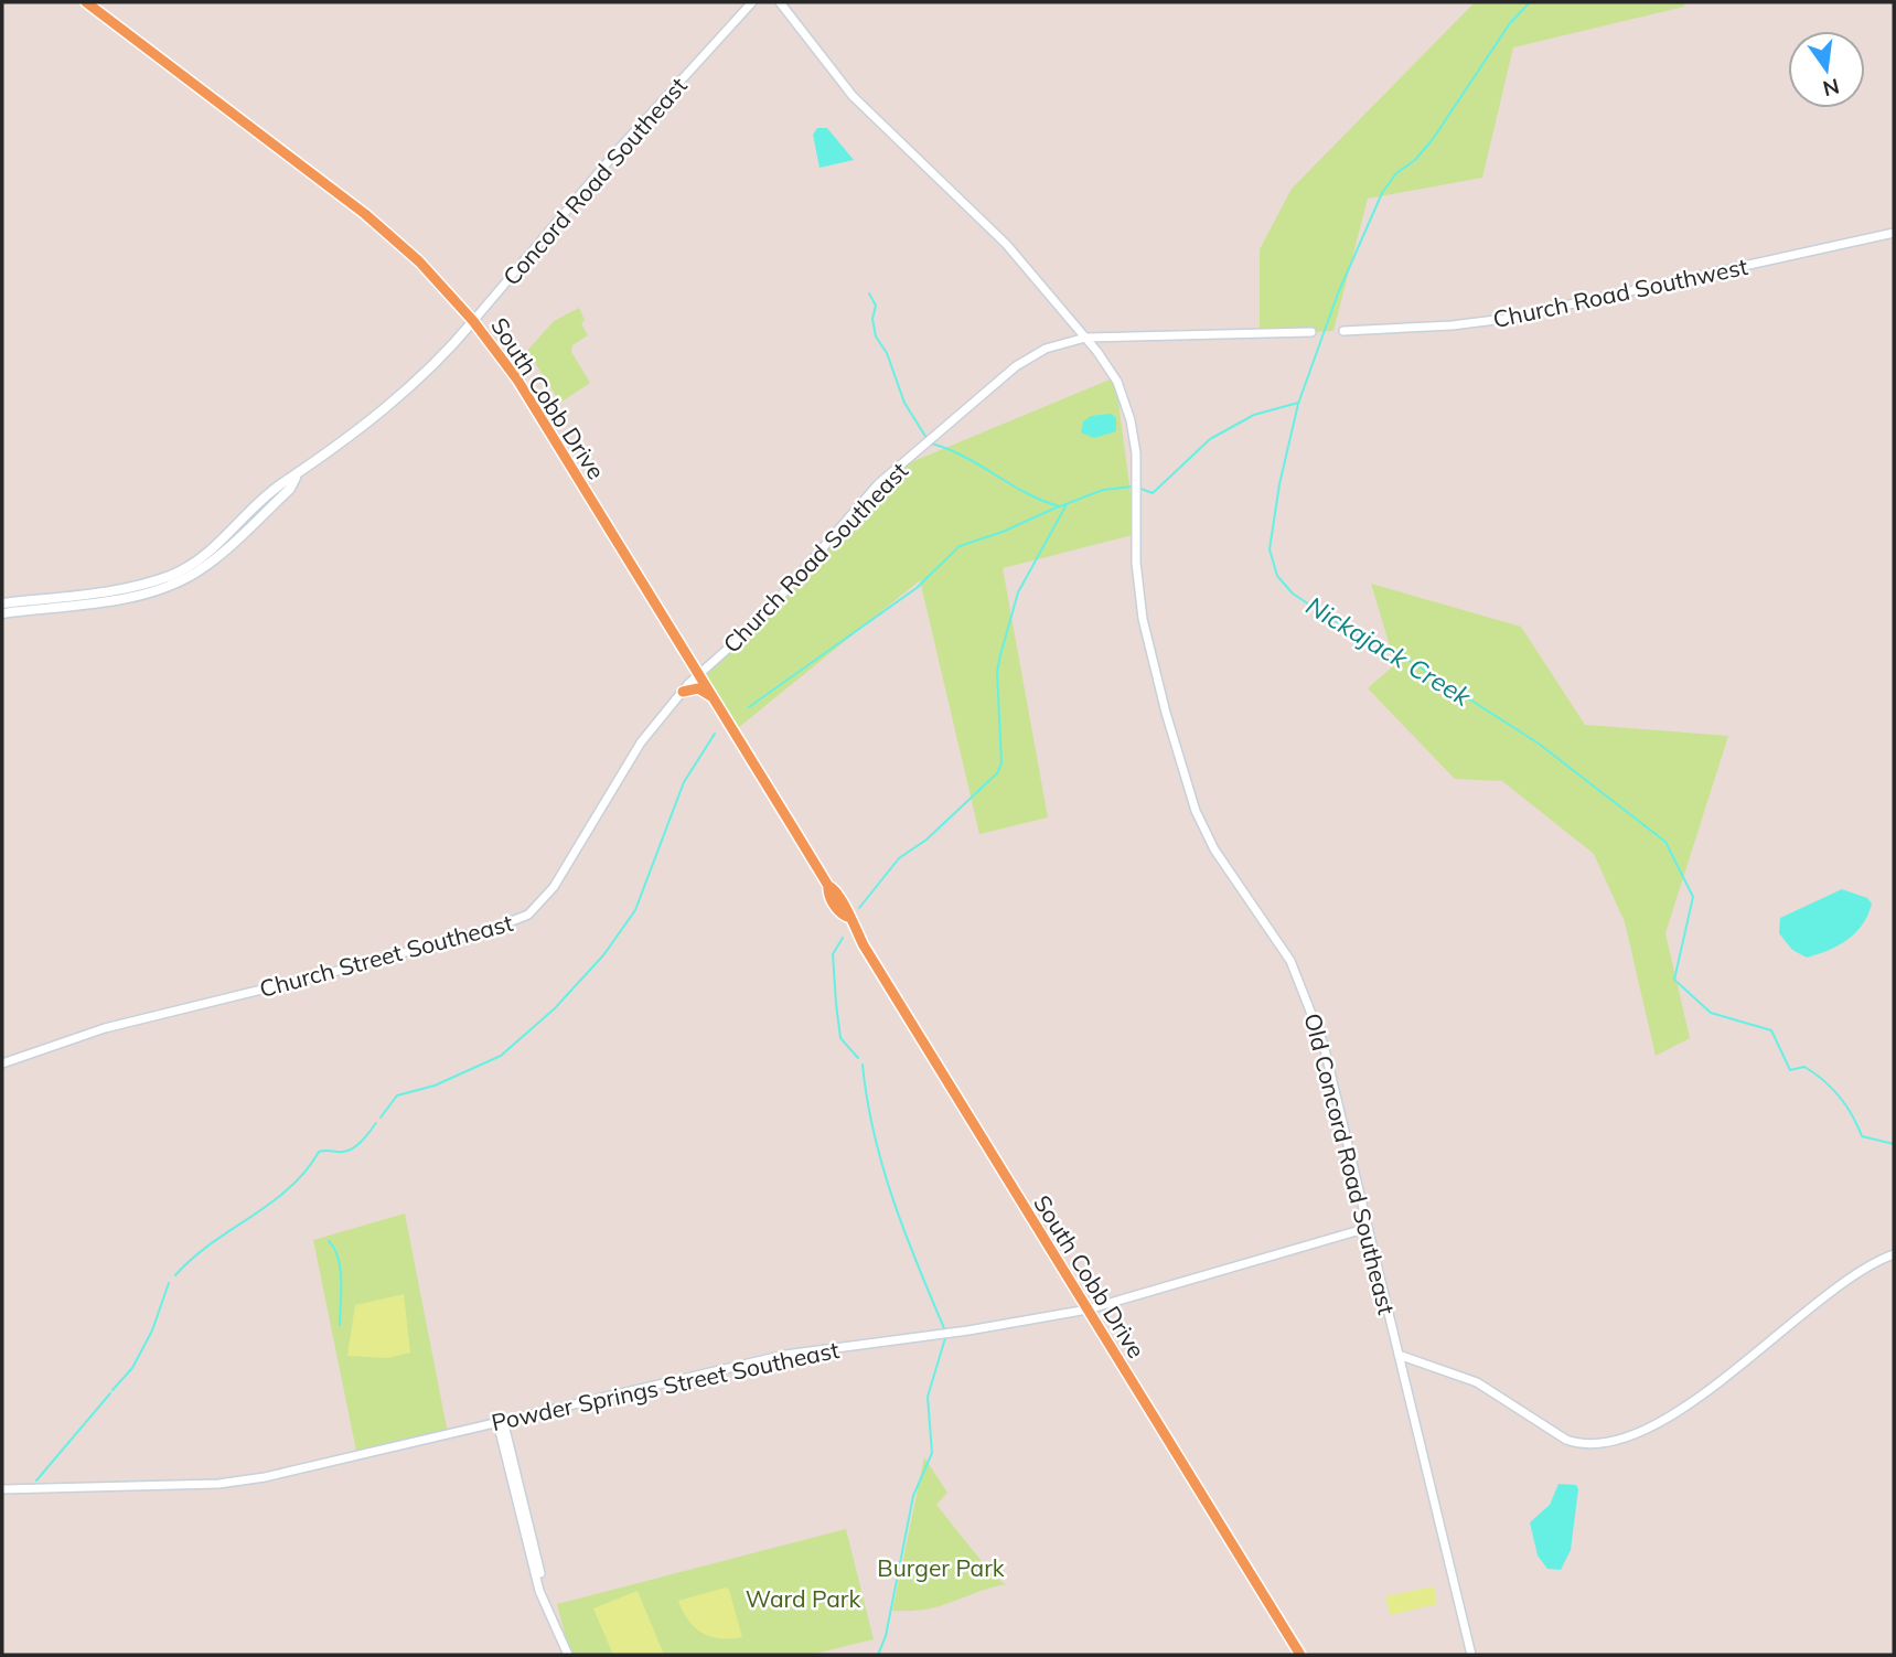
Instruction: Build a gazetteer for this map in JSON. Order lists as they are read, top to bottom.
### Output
{
  "streets": {
    "main road": ["Concord Road Southeast", "South Cobb Drive"],
    "street": [
      "Church Road Southwest",
      "Church Road Southeast",
      "Church Street Southeast",
      "Old Concord Road Southeast",
      "Powder Springs Street Southeast"
    ]
  },
  "crossings": [
    ["Concord Road Southeast", "South Cobb Drive"],
    ["South Cobb Drive", "Church Road Southeast"],
    ["South Cobb Drive", "Church Street Southeast"],
    ["South Cobb Drive", "Powder Springs Street Southeast"],
    ["Church Road Southeast", "Church Street Southeast"],
    ["Church Road Southeast", "Old Concord Road Southeast"],
    ["Old Concord Road Southeast", "Powder Springs Street Southeast"]
  ],
  "water": ["Nickajack Creek"],
  "parks": ["Burger Park", "Ward Park"],
  "north": "bottom"
}
